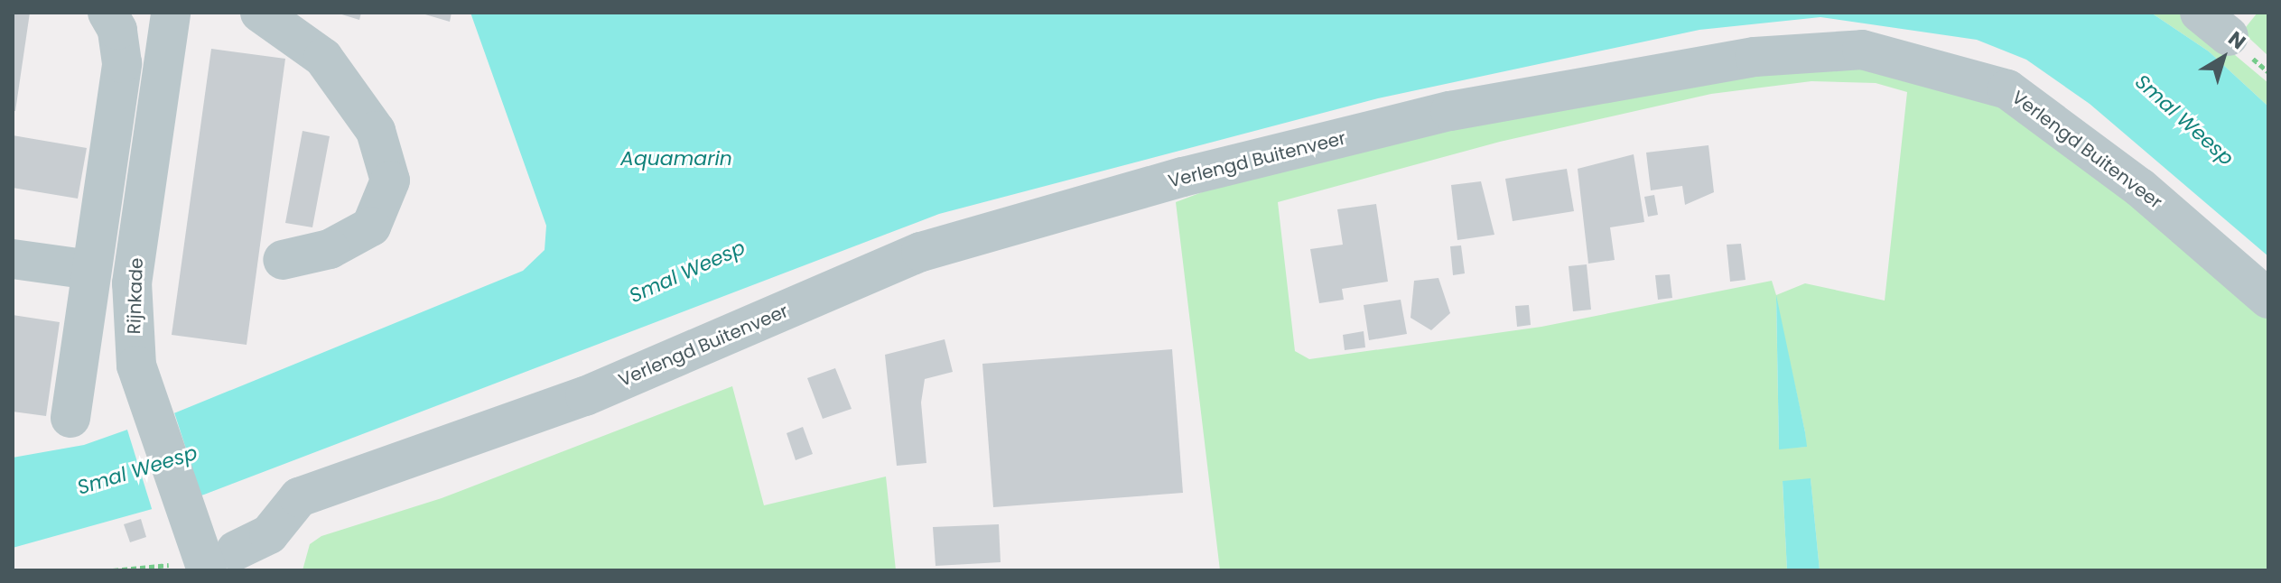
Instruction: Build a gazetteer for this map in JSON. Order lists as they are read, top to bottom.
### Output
{
  "streets": {
    "street": ["Verlengd Buitenveer", "Rijnkade"]
  },
  "crossings": [
    ["Verlengd Buitenveer", "Rijnkade"]
  ],
  "water": ["Smal Weesp", "Aquamarin"],
  "north": "top right"
}
